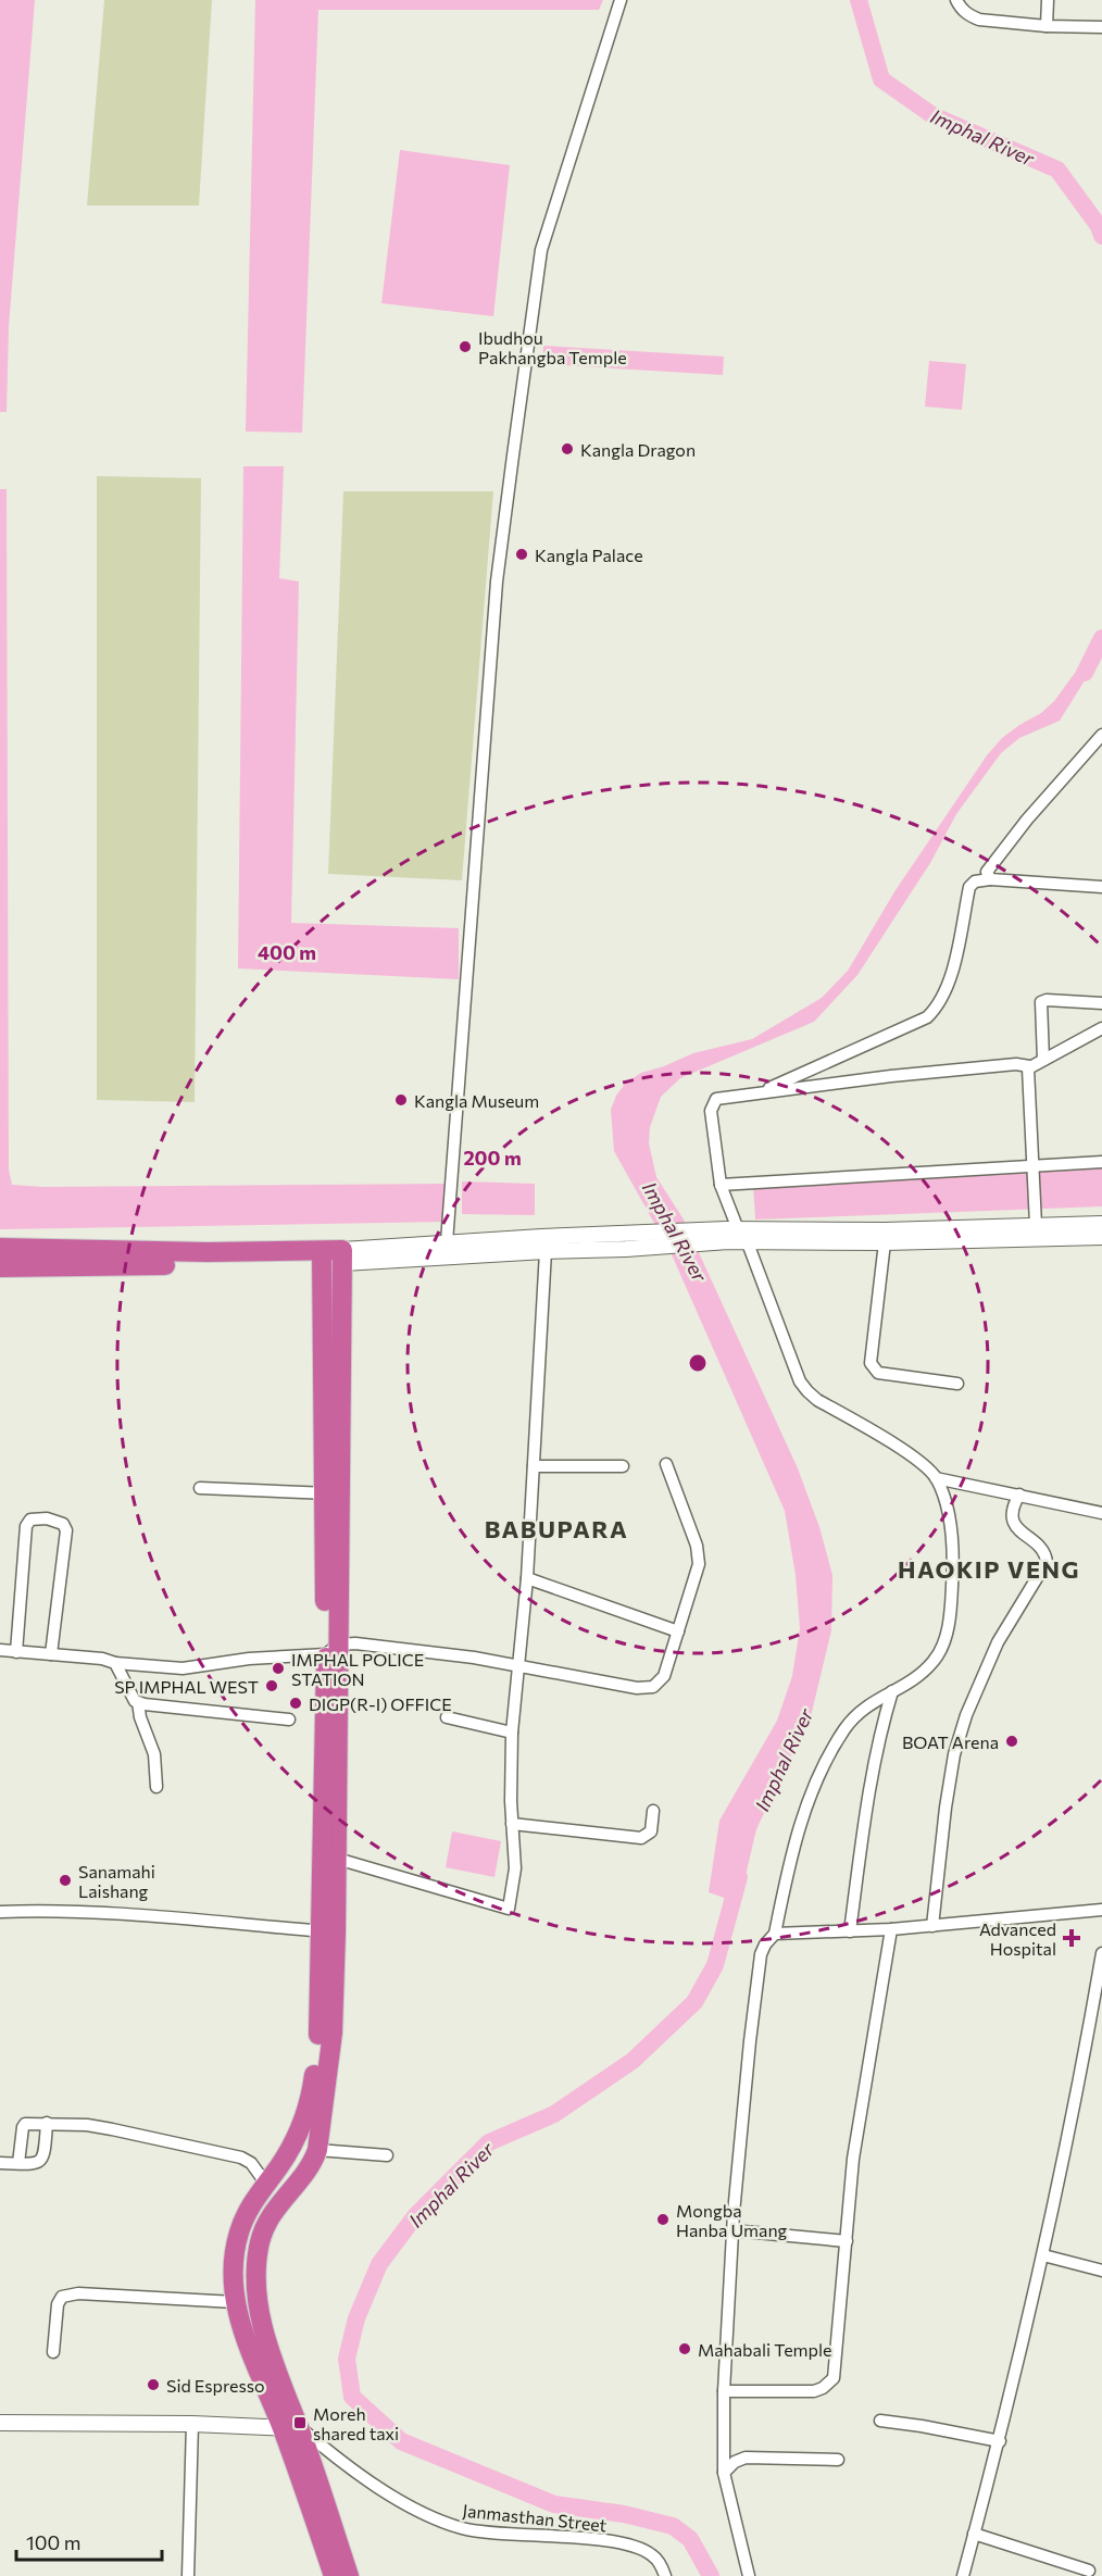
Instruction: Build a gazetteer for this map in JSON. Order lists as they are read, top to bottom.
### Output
{
  "streets": {
    "street": ["Janmasthan Street"]
  },
  "districts": ["BABUPARA", "HAOKIP VENG"],
  "water": ["Imphal River"],
  "places": {
    "other": [
      "Ibudhou Pakhangba Temple",
      "Kangla Dragon",
      "Kangla Palace",
      "Kangla Museum",
      "IMPHAL POLICE STATION",
      "SP IMPHAL WEST",
      "DIGP(R-I) OFFICE",
      "BOAT Arena",
      "Sanamahi Laishang",
      "Mongba Hanba Umang",
      "Mahabali Temple",
      "Sid Espresso"
    ],
    "health": ["Advanced Hospital"],
    "transit": ["Moreh shared taxi"]
  },
  "scale_bar": "100 m",
  "rings": ["400 m", "200 m"]
}
